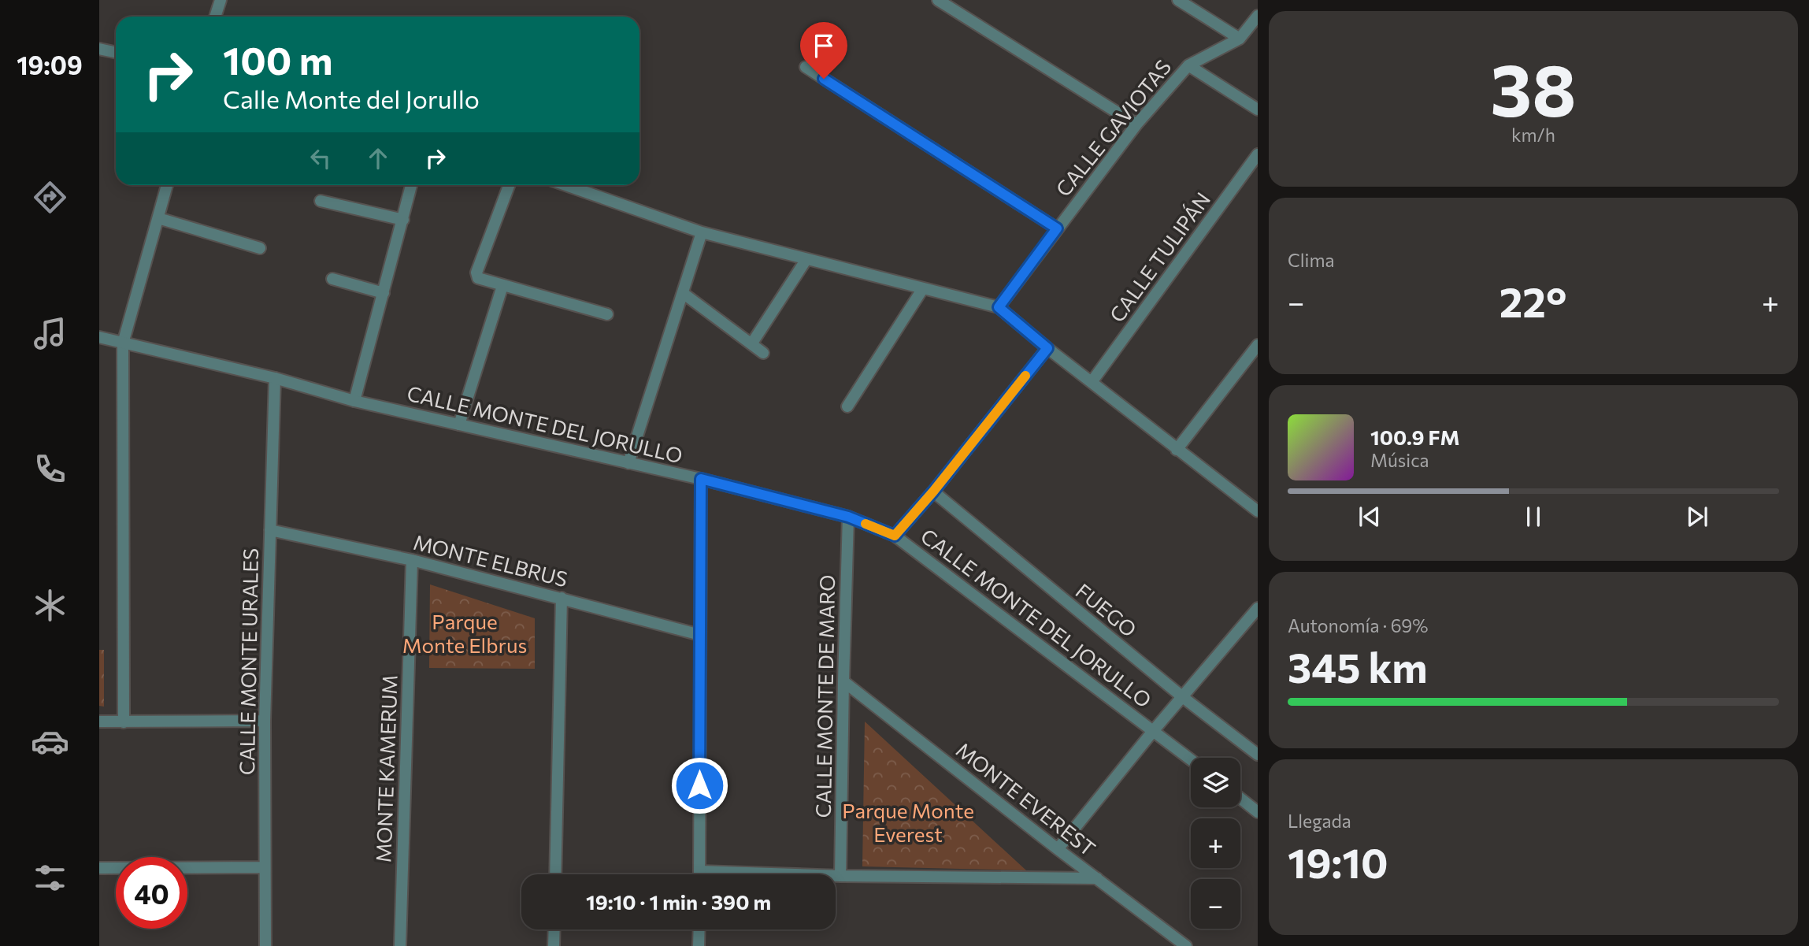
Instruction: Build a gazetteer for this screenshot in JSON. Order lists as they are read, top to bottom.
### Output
{
  "streets": {
    "street": [
      "CALLE GAVIOTAS",
      "CALLE TULIPÁN",
      "CALLE MONTE DEL JORULLO",
      "MONTE ELBRUS",
      "FUEGO",
      "CALLE MONTE URALES",
      "CALLE MONTE DE MARO",
      "MONTE KAMERUM",
      "MONTE EVEREST"
    ]
  },
  "crossings": [
    ["CALLE MONTE DEL JORULLO", "CALLE MONTE URALES"],
    ["CALLE MONTE DEL JORULLO", "CALLE MONTE DE MARO"],
    ["MONTE ELBRUS", "CALLE MONTE URALES"],
    ["MONTE ELBRUS", "MONTE KAMERUM"],
    ["CALLE MONTE DE MARO", "MONTE EVEREST"]
  ],
  "parks": ["Parque Monte Elbrus", "Parque Monte Everest"],
  "page": {
    "tabs": "19:09",
    "tile": [
      ["38", "km/h"],
      "Clima",
      ["Autonomía · 69%", "345 km"],
      ["Llegada", "19:10"]
    ],
    "turn": ["100 m", "Calle Monte del Jorullo"],
    "heat": ["−", "22°", "+"],
    "song": ["100.9 FM", "Música"],
    "map_buttons": ["+", "−"],
    "limit": "40",
    "trip": "19:10 · 1 min · 390 m"
  }
}
